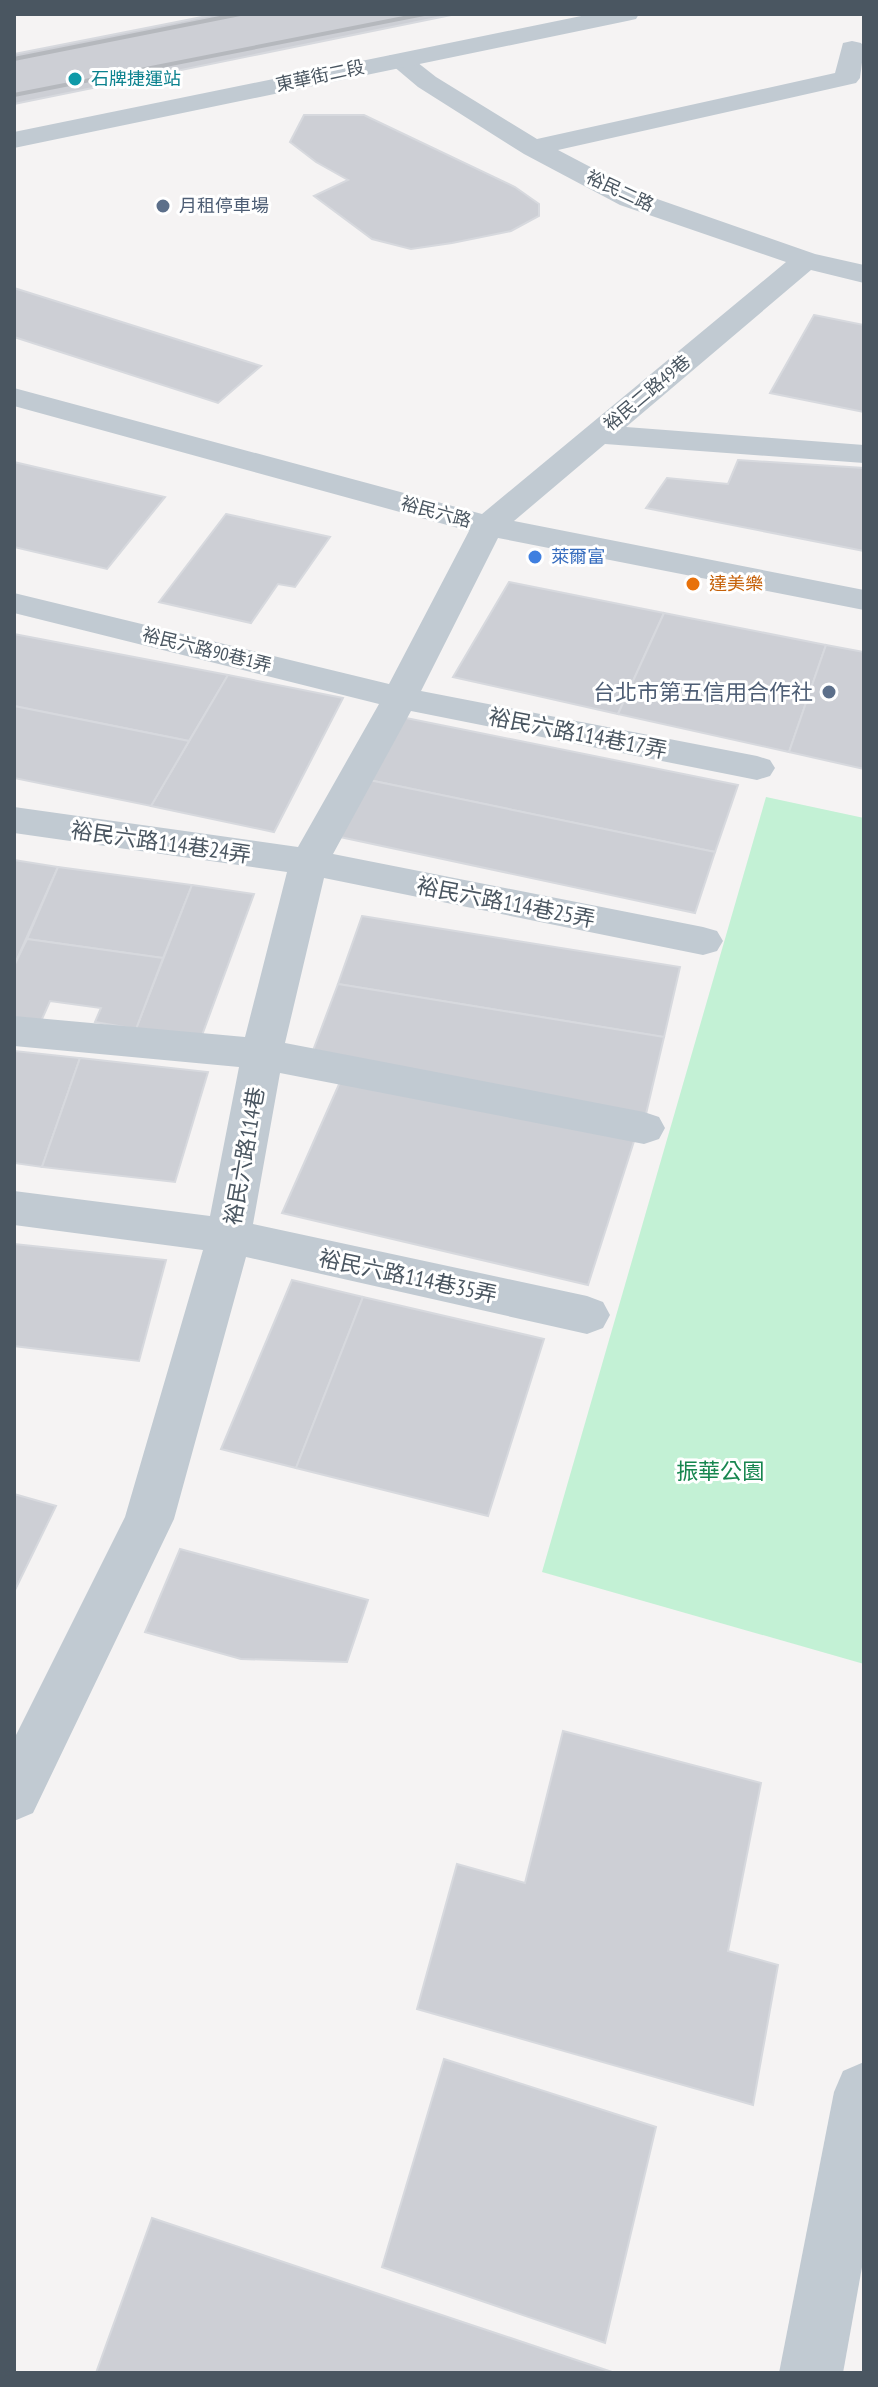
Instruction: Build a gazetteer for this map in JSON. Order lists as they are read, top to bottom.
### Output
{
  "streets": {
    "street": [
      "東華街二段",
      "裕民二路",
      "裕民二路49巷",
      "裕民六路",
      "裕民六路90巷1弄",
      "裕民六路114巷17弄",
      "裕民六路114巷24弄",
      "裕民六路114巷25弄",
      "裕民六路114巷",
      "裕民六路114巷35弄"
    ]
  },
  "crossings": [
    ["東華街二段", "裕民二路"],
    ["裕民二路", "裕民二路49巷"],
    ["裕民二路49巷", "裕民六路"],
    ["裕民二路49巷", "裕民六路114巷"],
    ["裕民六路", "裕民六路114巷"],
    ["裕民六路90巷1弄", "裕民六路114巷17弄"],
    ["裕民六路90巷1弄", "裕民六路114巷"],
    ["裕民六路114巷17弄", "裕民六路114巷"],
    ["裕民六路114巷24弄", "裕民六路114巷25弄"],
    ["裕民六路114巷24弄", "裕民六路114巷"],
    ["裕民六路114巷25弄", "裕民六路114巷"],
    ["裕民六路114巷", "裕民六路114巷35弄"]
  ],
  "parks": ["振華公園"],
  "places": [
    "石牌捷運站",
    "月租停車場",
    "萊爾富",
    "達美樂",
    "台北市第五信用合作社"
  ]
}
